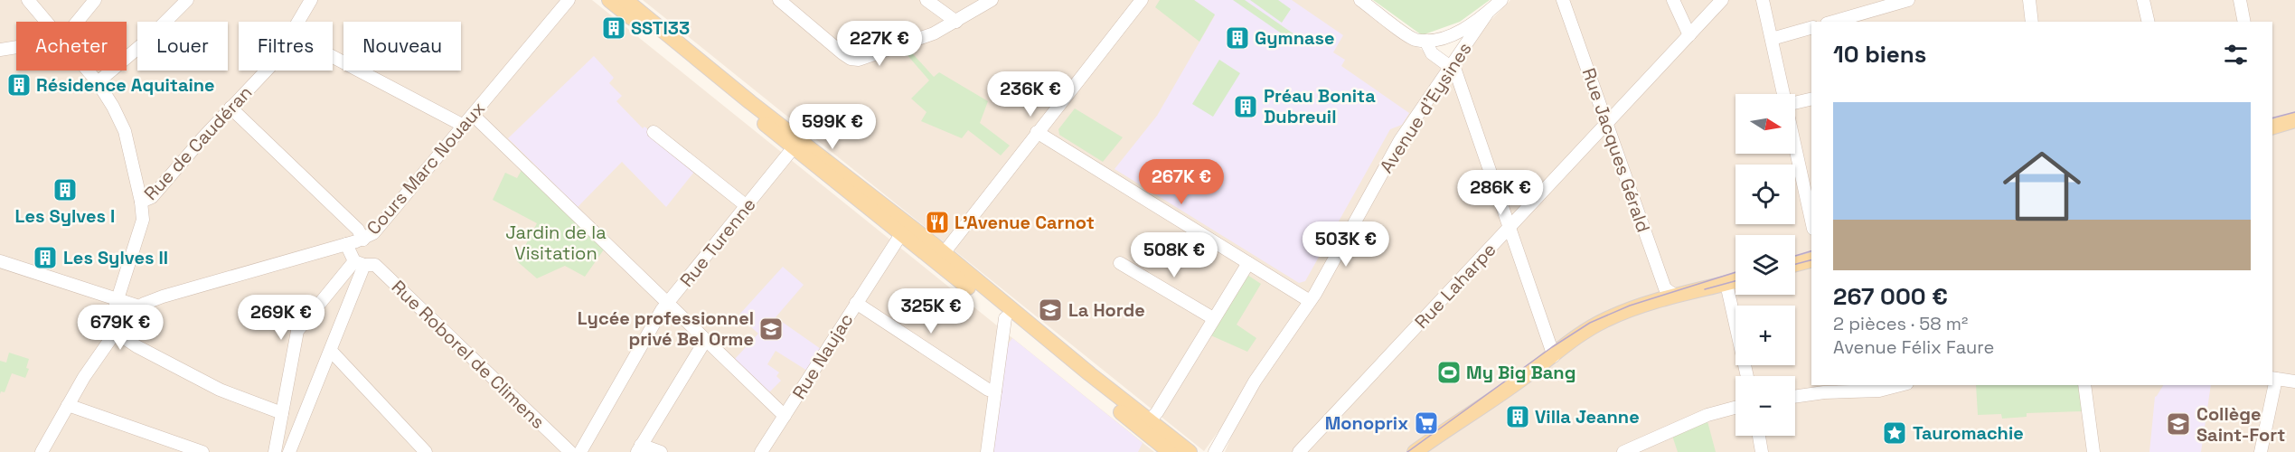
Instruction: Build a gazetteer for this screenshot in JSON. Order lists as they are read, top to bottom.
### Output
{
  "streets": {
    "street": [
      "Avenue d'Eysines",
      "Rue de Caudéran",
      "Rue Jacques Gérald",
      "Cours Marc Nouaux",
      "Rue Turenne",
      "Rue Laharpe",
      "Rue Roborel de Climens",
      "Rue Naujac"
    ]
  },
  "crossings": [
    ["Rue Jacques Gérald", "Rue Laharpe"]
  ],
  "parks": ["Jardin de la Visitation"],
  "places": {
    "building": [
      "SSTI33",
      "Gymnase",
      "Résidence Aquitaine",
      "Préau Bonita Dubreuil",
      "Les Sylves I",
      "Les Sylves II",
      "Villa Jeanne"
    ],
    "restaurant": ["L'Avenue Carnot"],
    "school or university": ["La Horde", "Lycée professionnel privé Bel Orme", "Collège Saint-Fort"],
    "sports": ["My Big Bang"],
    "supermarket": ["Monoprix"],
    "place": ["Tauromachie"]
  },
  "north": "right",
  "page": {
    "price": [
      "227K €",
      "236K €",
      "599K €",
      "267K €",
      "286K €",
      "503K €",
      "508K €",
      "325K €",
      "269K €",
      "679K €"
    ],
    "chip": [
      "Acheter",
      "Louer",
      "Filtres",
      "Nouveau"
    ],
    "heading": "10 biens",
    "list": [
      {
        "name": "267 000 €",
        "note": "2 pièces · 58 m² · Avenue Félix Faure"
      }
    ],
    "map_buttons": ["+", "−"]
  }
}
